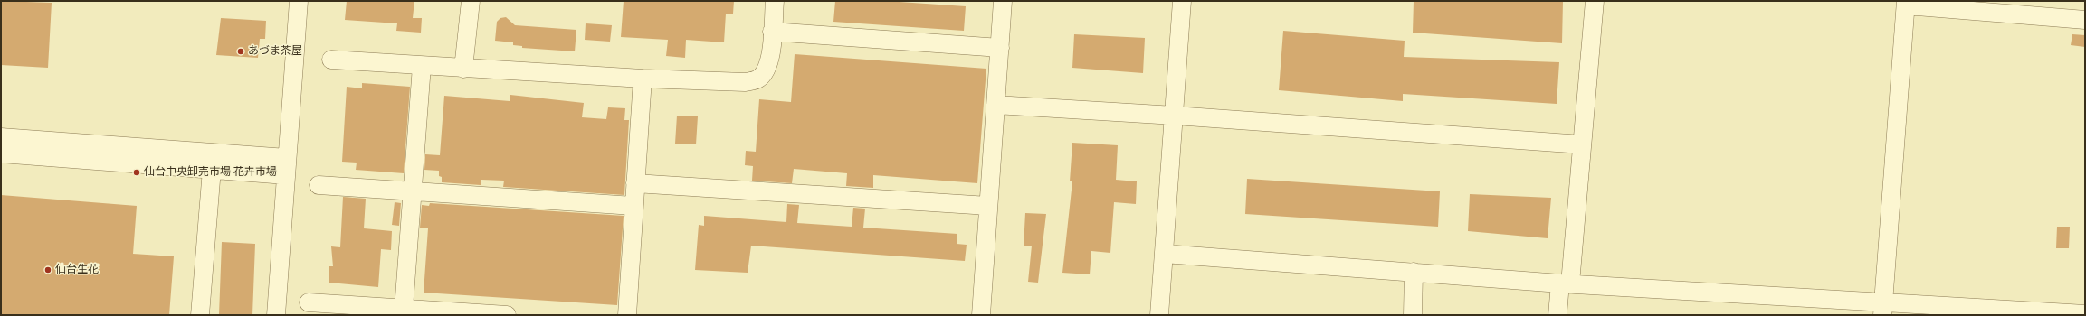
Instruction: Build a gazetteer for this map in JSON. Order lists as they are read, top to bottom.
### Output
{
  "places": ["あづま茶屋", "仙台中央卸売市場 花卉市場", "仙台生花"]
}
